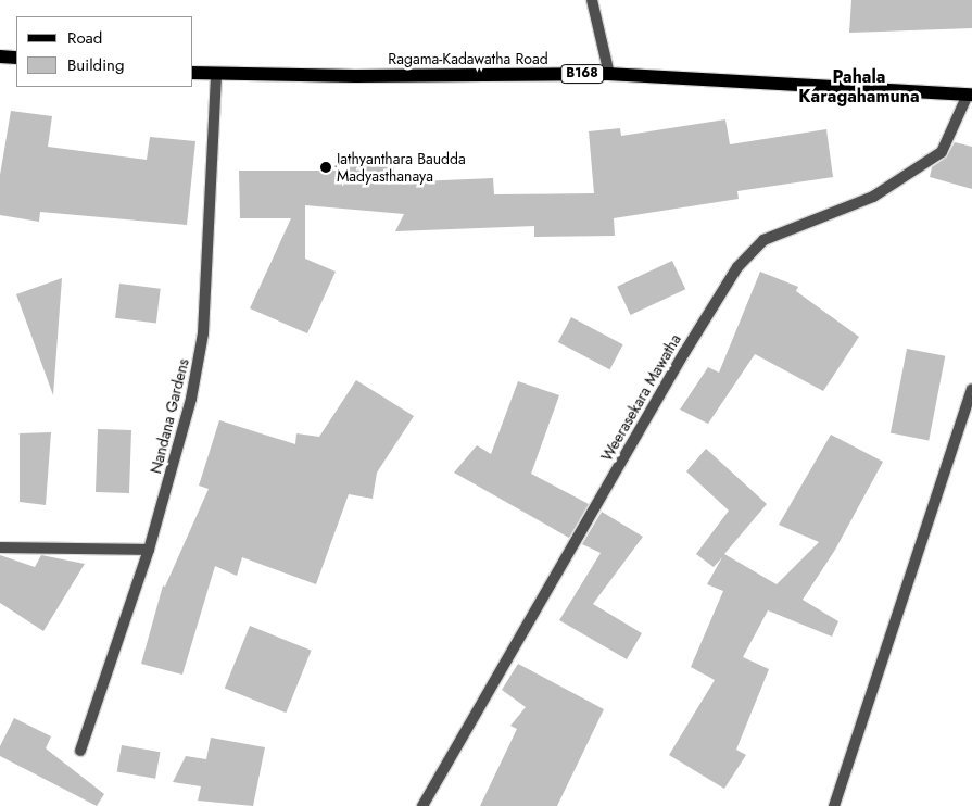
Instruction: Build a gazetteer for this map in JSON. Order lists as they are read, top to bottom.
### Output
{
  "streets": {
    "main road": ["Ragama-Kadawatha Road", "B168"],
    "street": ["Weerasekara Mawatha", "Nandana Gardens"]
  },
  "crossings": [
    ["Ragama-Kadawatha Road", "Weerasekara Mawatha"],
    ["Ragama-Kadawatha Road", "Nandana Gardens"]
  ],
  "districts": ["Pahala Karagahamuna"],
  "places": ["Jathyanthara Baudda Madyasthanaya"],
  "legend": ["Road", "Building"]
}
